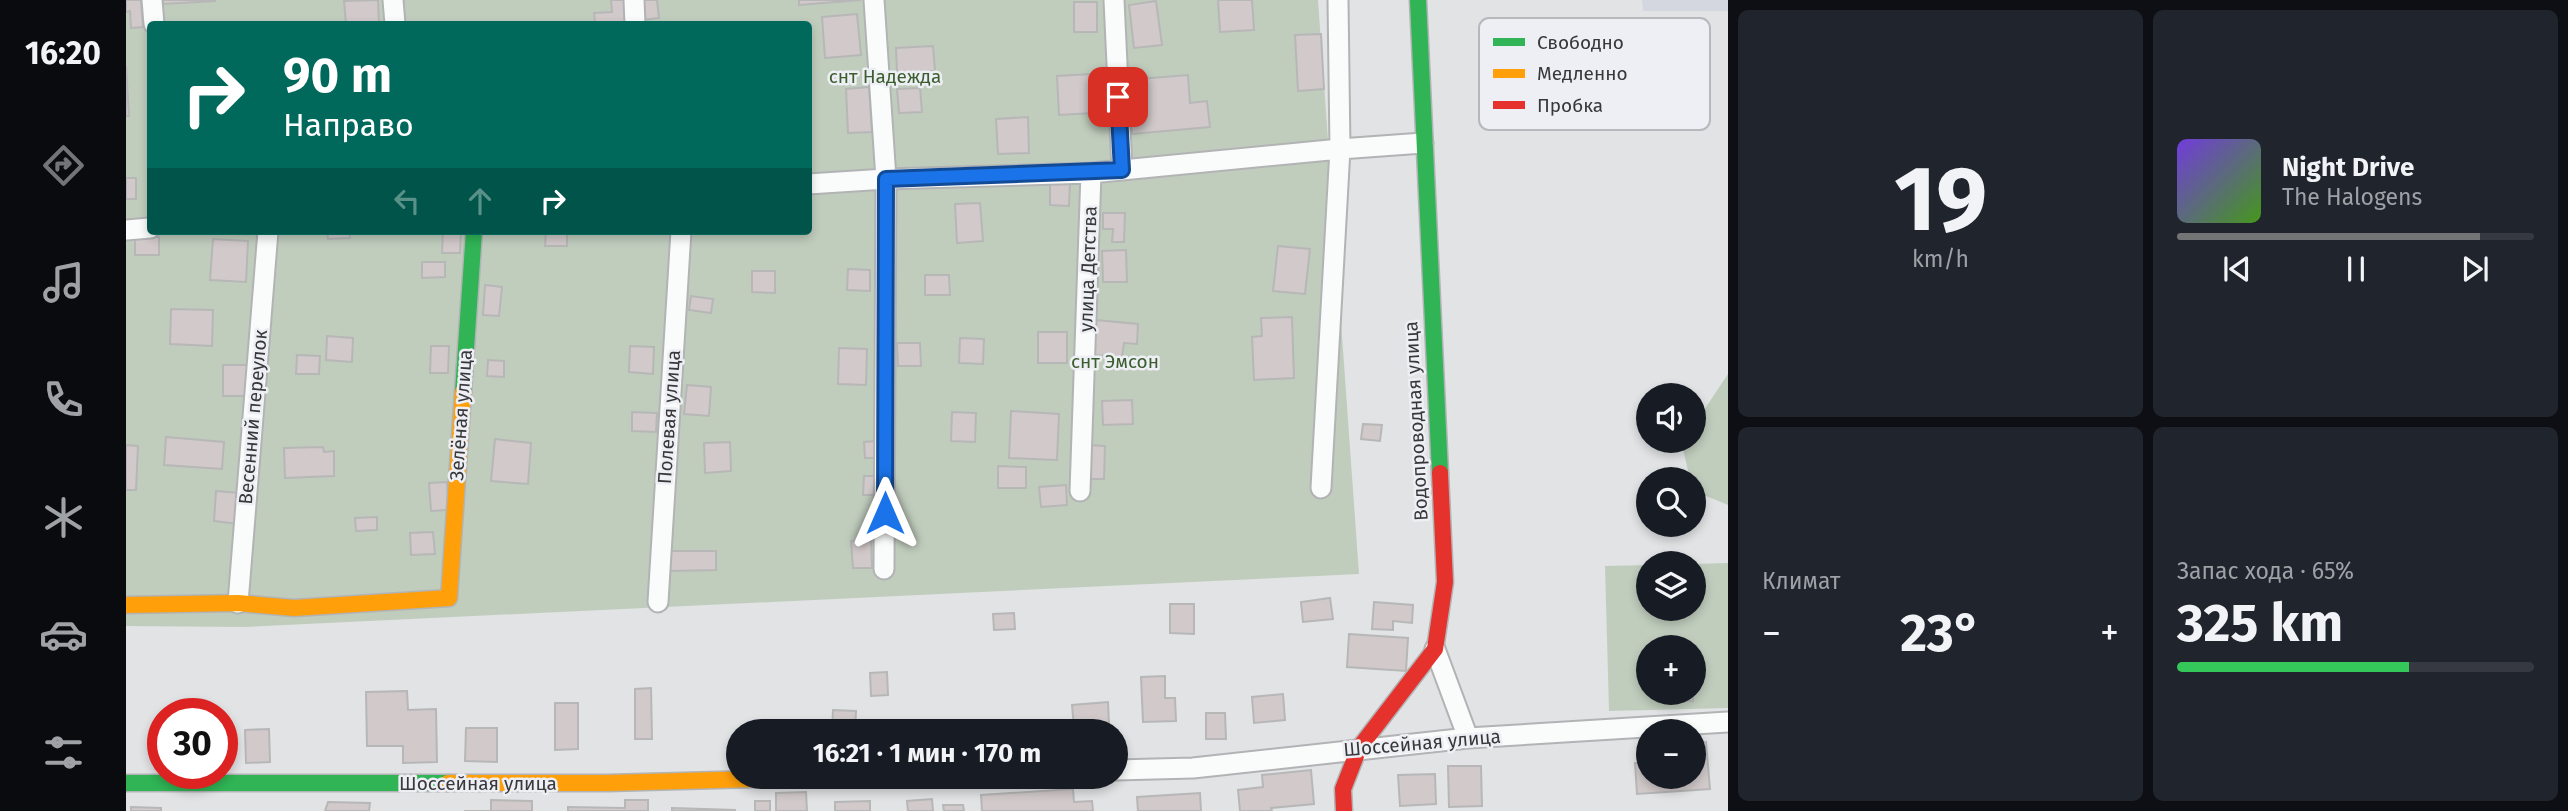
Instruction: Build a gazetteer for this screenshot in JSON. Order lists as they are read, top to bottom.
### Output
{
  "streets": {
    "street": [
      "улица Детства",
      "Зелёная улица",
      "Весенний переулок",
      "Полевая улица",
      "Водопроводная улица",
      "Шоссейная улица"
    ]
  },
  "crossings": [
    ["Зелёная улица", "Весенний переулок"],
    ["Водопроводная улица", "Шоссейная улица"]
  ],
  "parks": ["снт Надежда", "снт Эмсон"],
  "legend": ["Свободно", "Медленно", "Пробка"],
  "page": {
    "tabs": "16:20",
    "tile": [
      ["19", "km/h"],
      "Климат",
      ["Запас хода · 65%", "325 km"]
    ],
    "turn": ["90 m", "Направо"],
    "song": ["Night Drive", "The Halogens"],
    "map_buttons": ["+", "−"],
    "heat": ["−", "23°", "+"],
    "limit": "30",
    "trip": "16:21 · 1 мин · 170 m"
  }
}
